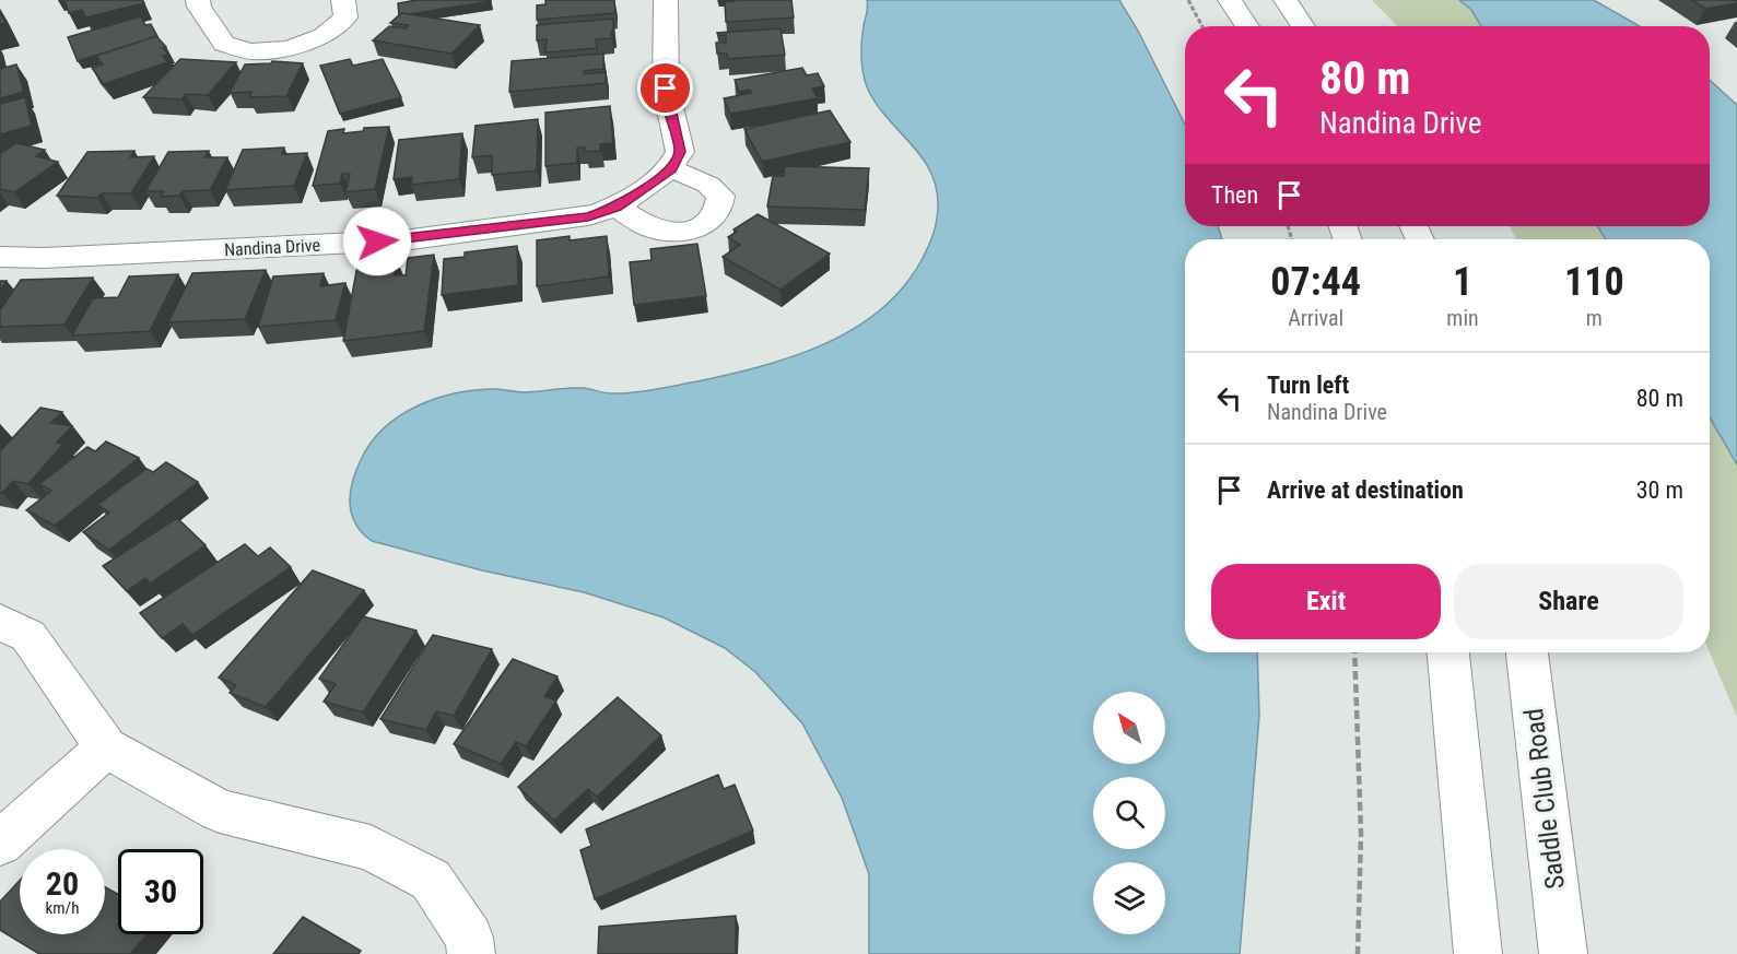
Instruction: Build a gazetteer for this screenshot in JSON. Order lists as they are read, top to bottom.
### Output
{
  "streets": {
    "street": ["Nandina Drive", "Saddle Club Road"]
  },
  "north": "top left",
  "page": {
    "turn": ["80 m", "Nandina Drive"],
    "then": "Then",
    "eta": [
      "07:44",
      "Arrival",
      "1",
      "min",
      "110",
      "m"
    ],
    "list": [
      {
        "name": "Turn left",
        "note": "Nandina Drive",
        "value": "80 m"
      },
      {
        "name": "Arrive at destination",
        "value": "30 m"
      }
    ],
    "buttons": ["Exit", "Share"],
    "speed": "20 km/h",
    "limit": "30"
  }
}
